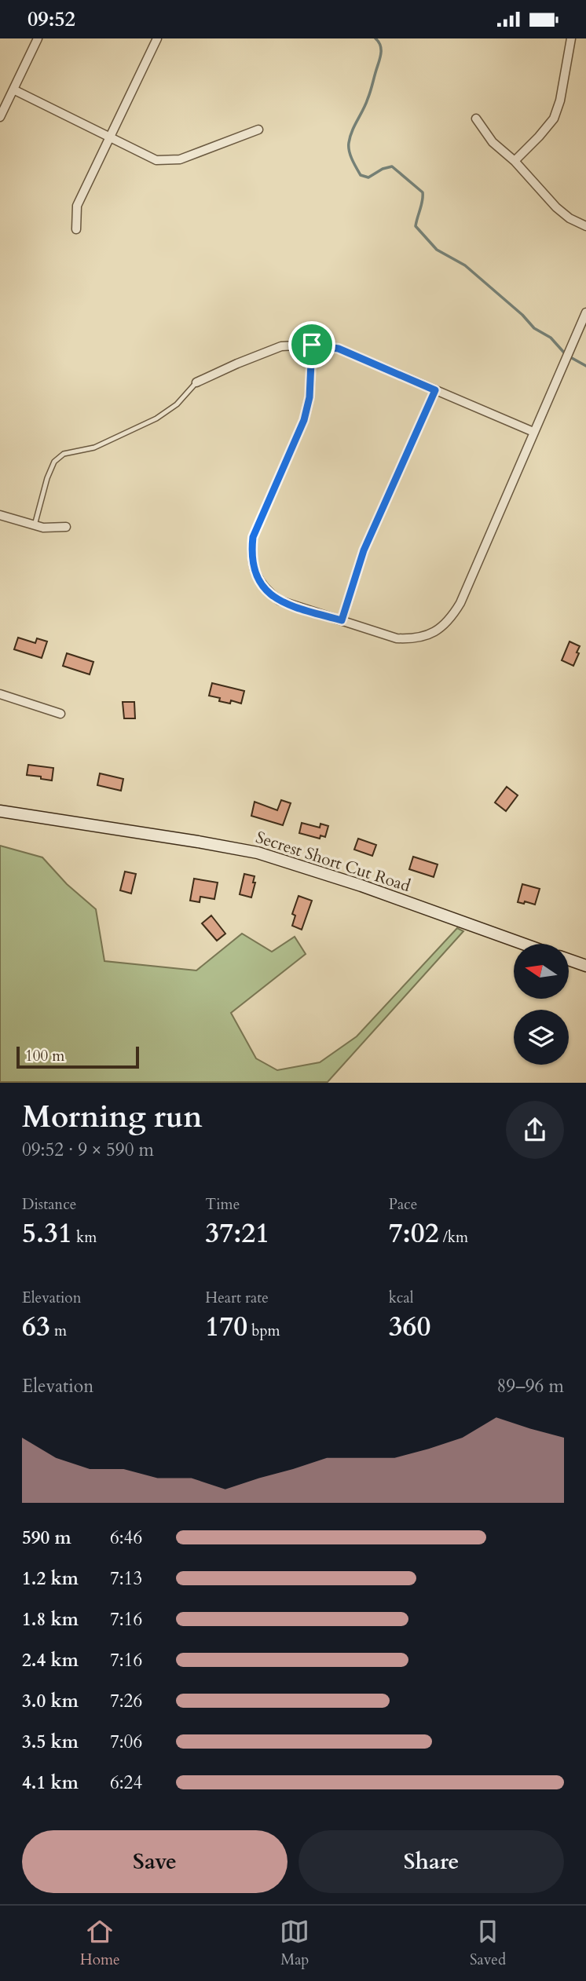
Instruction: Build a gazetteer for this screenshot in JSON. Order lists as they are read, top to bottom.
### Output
{
  "streets": {
    "main road": ["Secrest Short Cut Road"]
  },
  "scale_bar": "100 m",
  "north": "left",
  "page": {
    "status": "09:52",
    "scale": "100 m",
    "heading": ["Morning run", "09:52 · 9 × 590 m"],
    "stats": [
      ["Distance", "5.31 km"],
      ["Time", "37:21"],
      ["Pace", "7:02 /km"],
      ["Elevation", "63 m"],
      ["Heart rate", "170 bpm"],
      ["kcal", "360"]
    ],
    "chart": ["Elevation", "89–96 m"],
    "list": [
      {
        "name": "590 m",
        "note": "6:46"
      },
      {
        "name": "1.2 km",
        "note": "7:13"
      },
      {
        "name": "1.8 km",
        "note": "7:16"
      },
      {
        "name": "2.4 km",
        "note": "7:16"
      },
      {
        "name": "3.0 km",
        "note": "7:26"
      },
      {
        "name": "3.5 km",
        "note": "7:06"
      },
      {
        "name": "4.1 km",
        "note": "6:24"
      }
    ],
    "buttons": ["Save", "Share"],
    "tabs": ["Home", "Map", "Saved"]
  }
}
